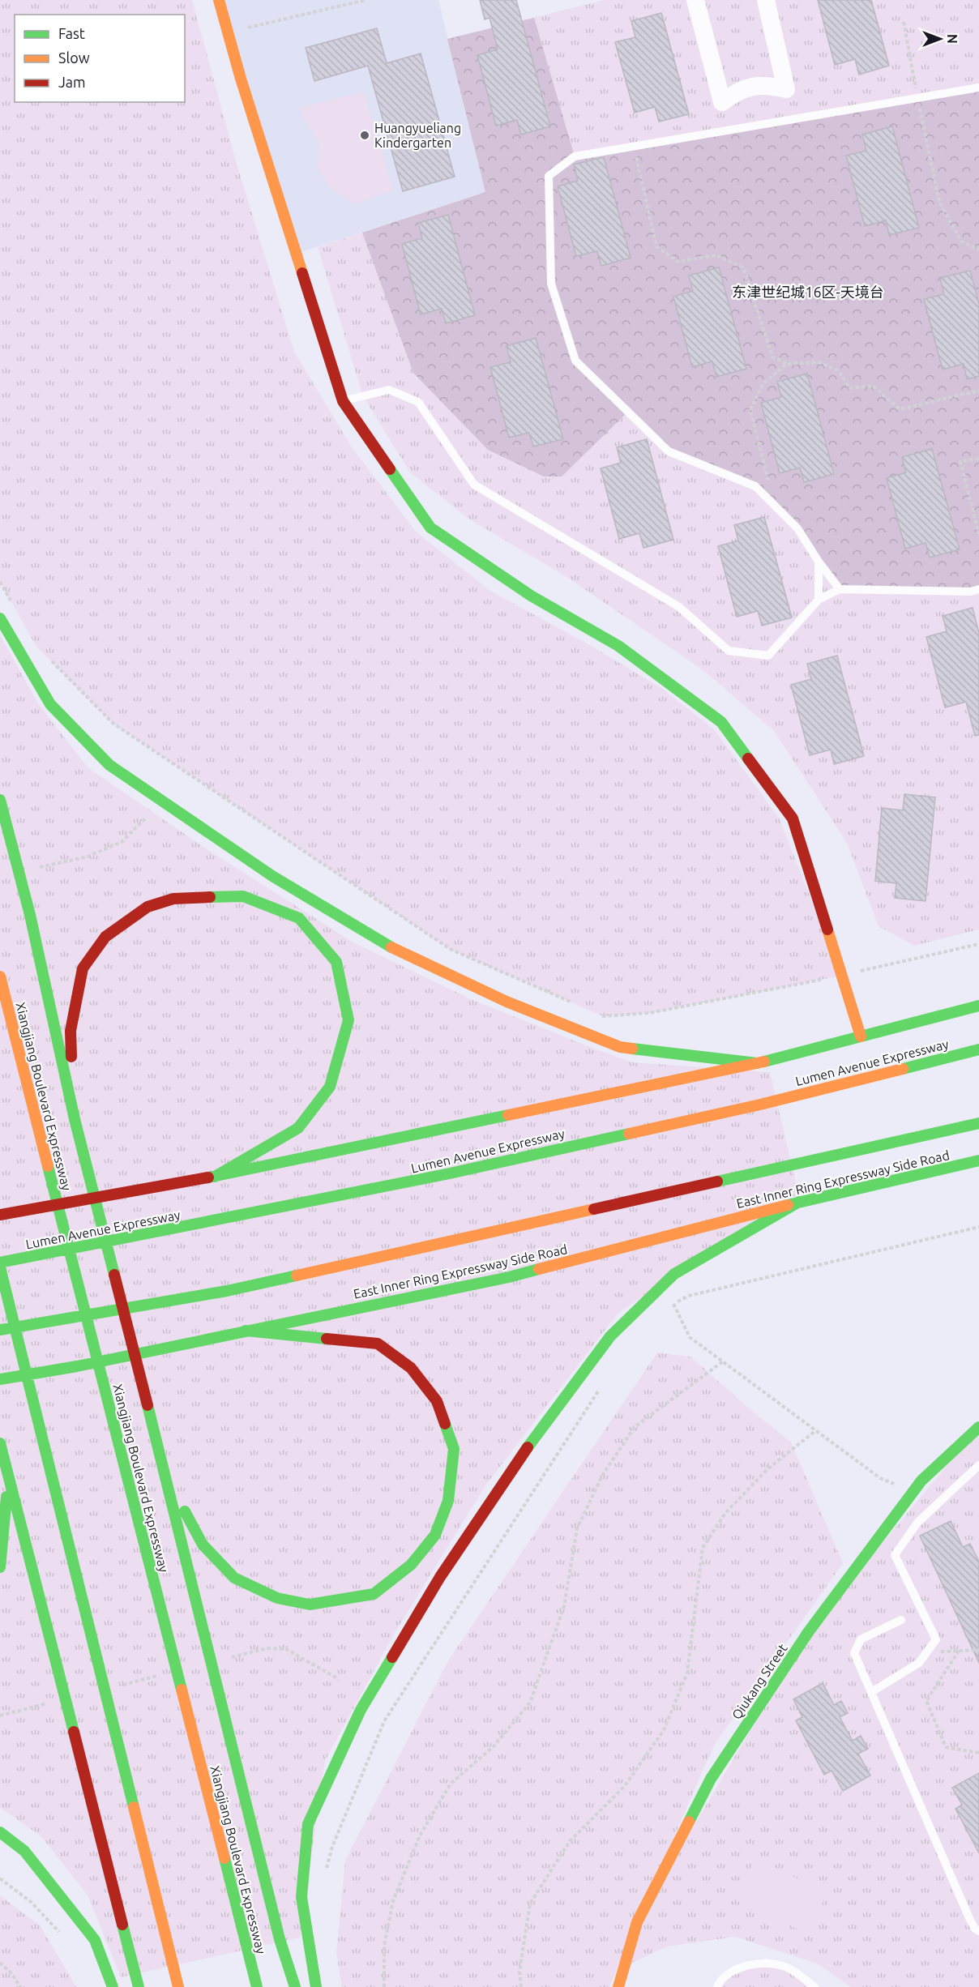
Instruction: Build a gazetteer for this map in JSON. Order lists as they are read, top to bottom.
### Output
{
  "streets": {
    "main road": [
      "Lumen Avenue Expressway",
      "Xiangjiang Boulevard Expressway",
      "East Inner Ring Expressway Side Road",
      "Qiukang Street"
    ]
  },
  "districts": ["东津世纪城16区-天境台"],
  "places": ["Huangyueliang Kindergarten"],
  "legend": ["Fast", "Slow", "Jam"],
  "north": "right"
}
